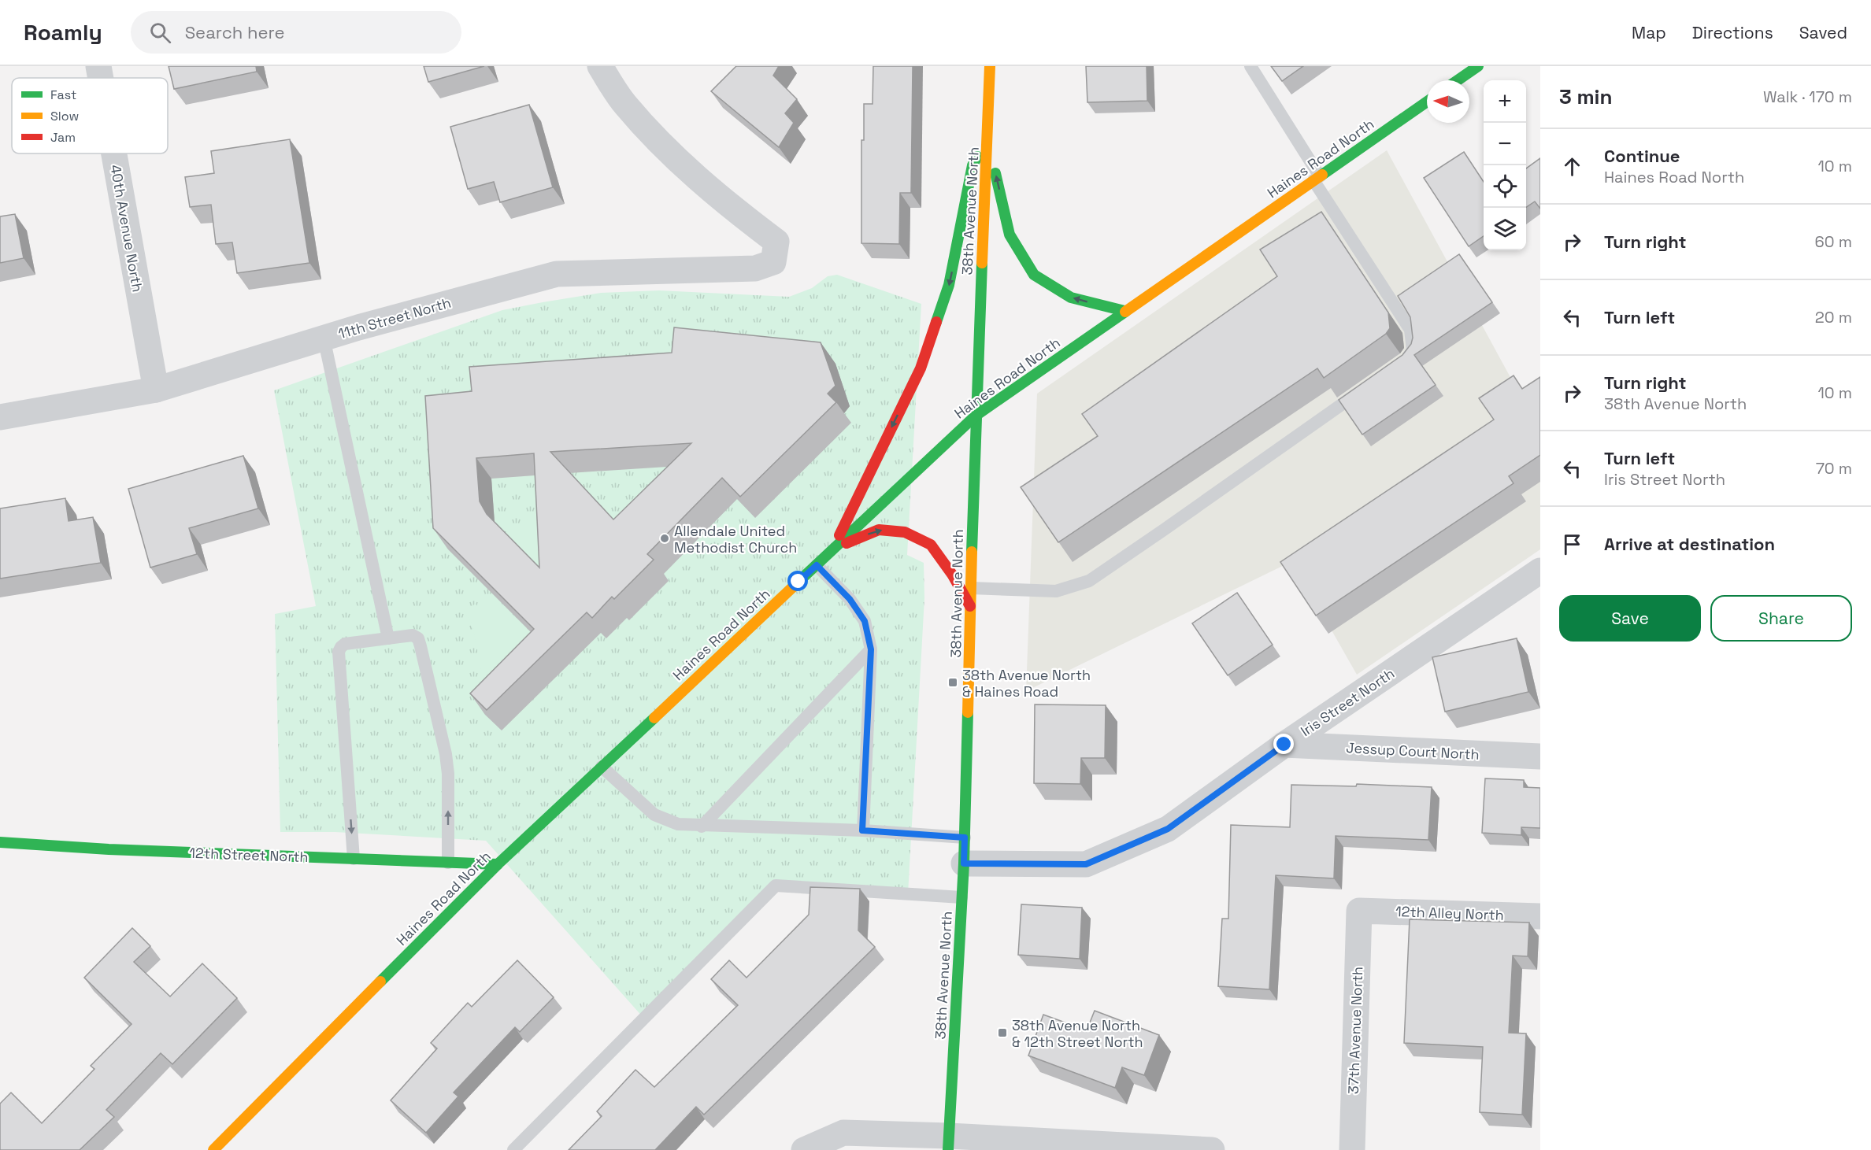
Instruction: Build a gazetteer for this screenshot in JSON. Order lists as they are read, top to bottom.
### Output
{
  "streets": {
    "street": [
      "Haines Road North",
      "38th Avenue North",
      "40th Avenue North",
      "11th Street North",
      "Iris Street North",
      "Jessup Court North",
      "12th Street North",
      "12th Alley North",
      "37th Avenue North"
    ]
  },
  "crossings": [
    ["Haines Road North", "38th Avenue North"],
    ["Haines Road North", "12th Street North"],
    ["38th Avenue North", "Iris Street North"],
    ["40th Avenue North", "11th Street North"],
    ["Iris Street North", "Jessup Court North"],
    ["12th Alley North", "37th Avenue North"]
  ],
  "places": {
    "other": ["Allendale United Methodist Church"],
    "transit": ["38th Avenue North & Haines Road", "38th Avenue North & 12th Street North"]
  },
  "legend": ["Fast", "Slow", "Jam"],
  "north": "left",
  "page": {
    "header": "Roamly",
    "search": "Search here",
    "nav": ["Map", "Directions", "Saved"],
    "heading": ["3 min", "Walk · 170 m"],
    "map_buttons": ["+", "−"],
    "list": [
      ["Continue", "Haines Road North", "10 m"],
      ["Turn right", "60 m"],
      ["Turn left", "20 m"],
      ["Turn right", "38th Avenue North", "10 m"],
      ["Turn left", "Iris Street North", "70 m"],
      "Arrive at destination"
    ],
    "buttons": ["Save", "Share"]
  }
}
